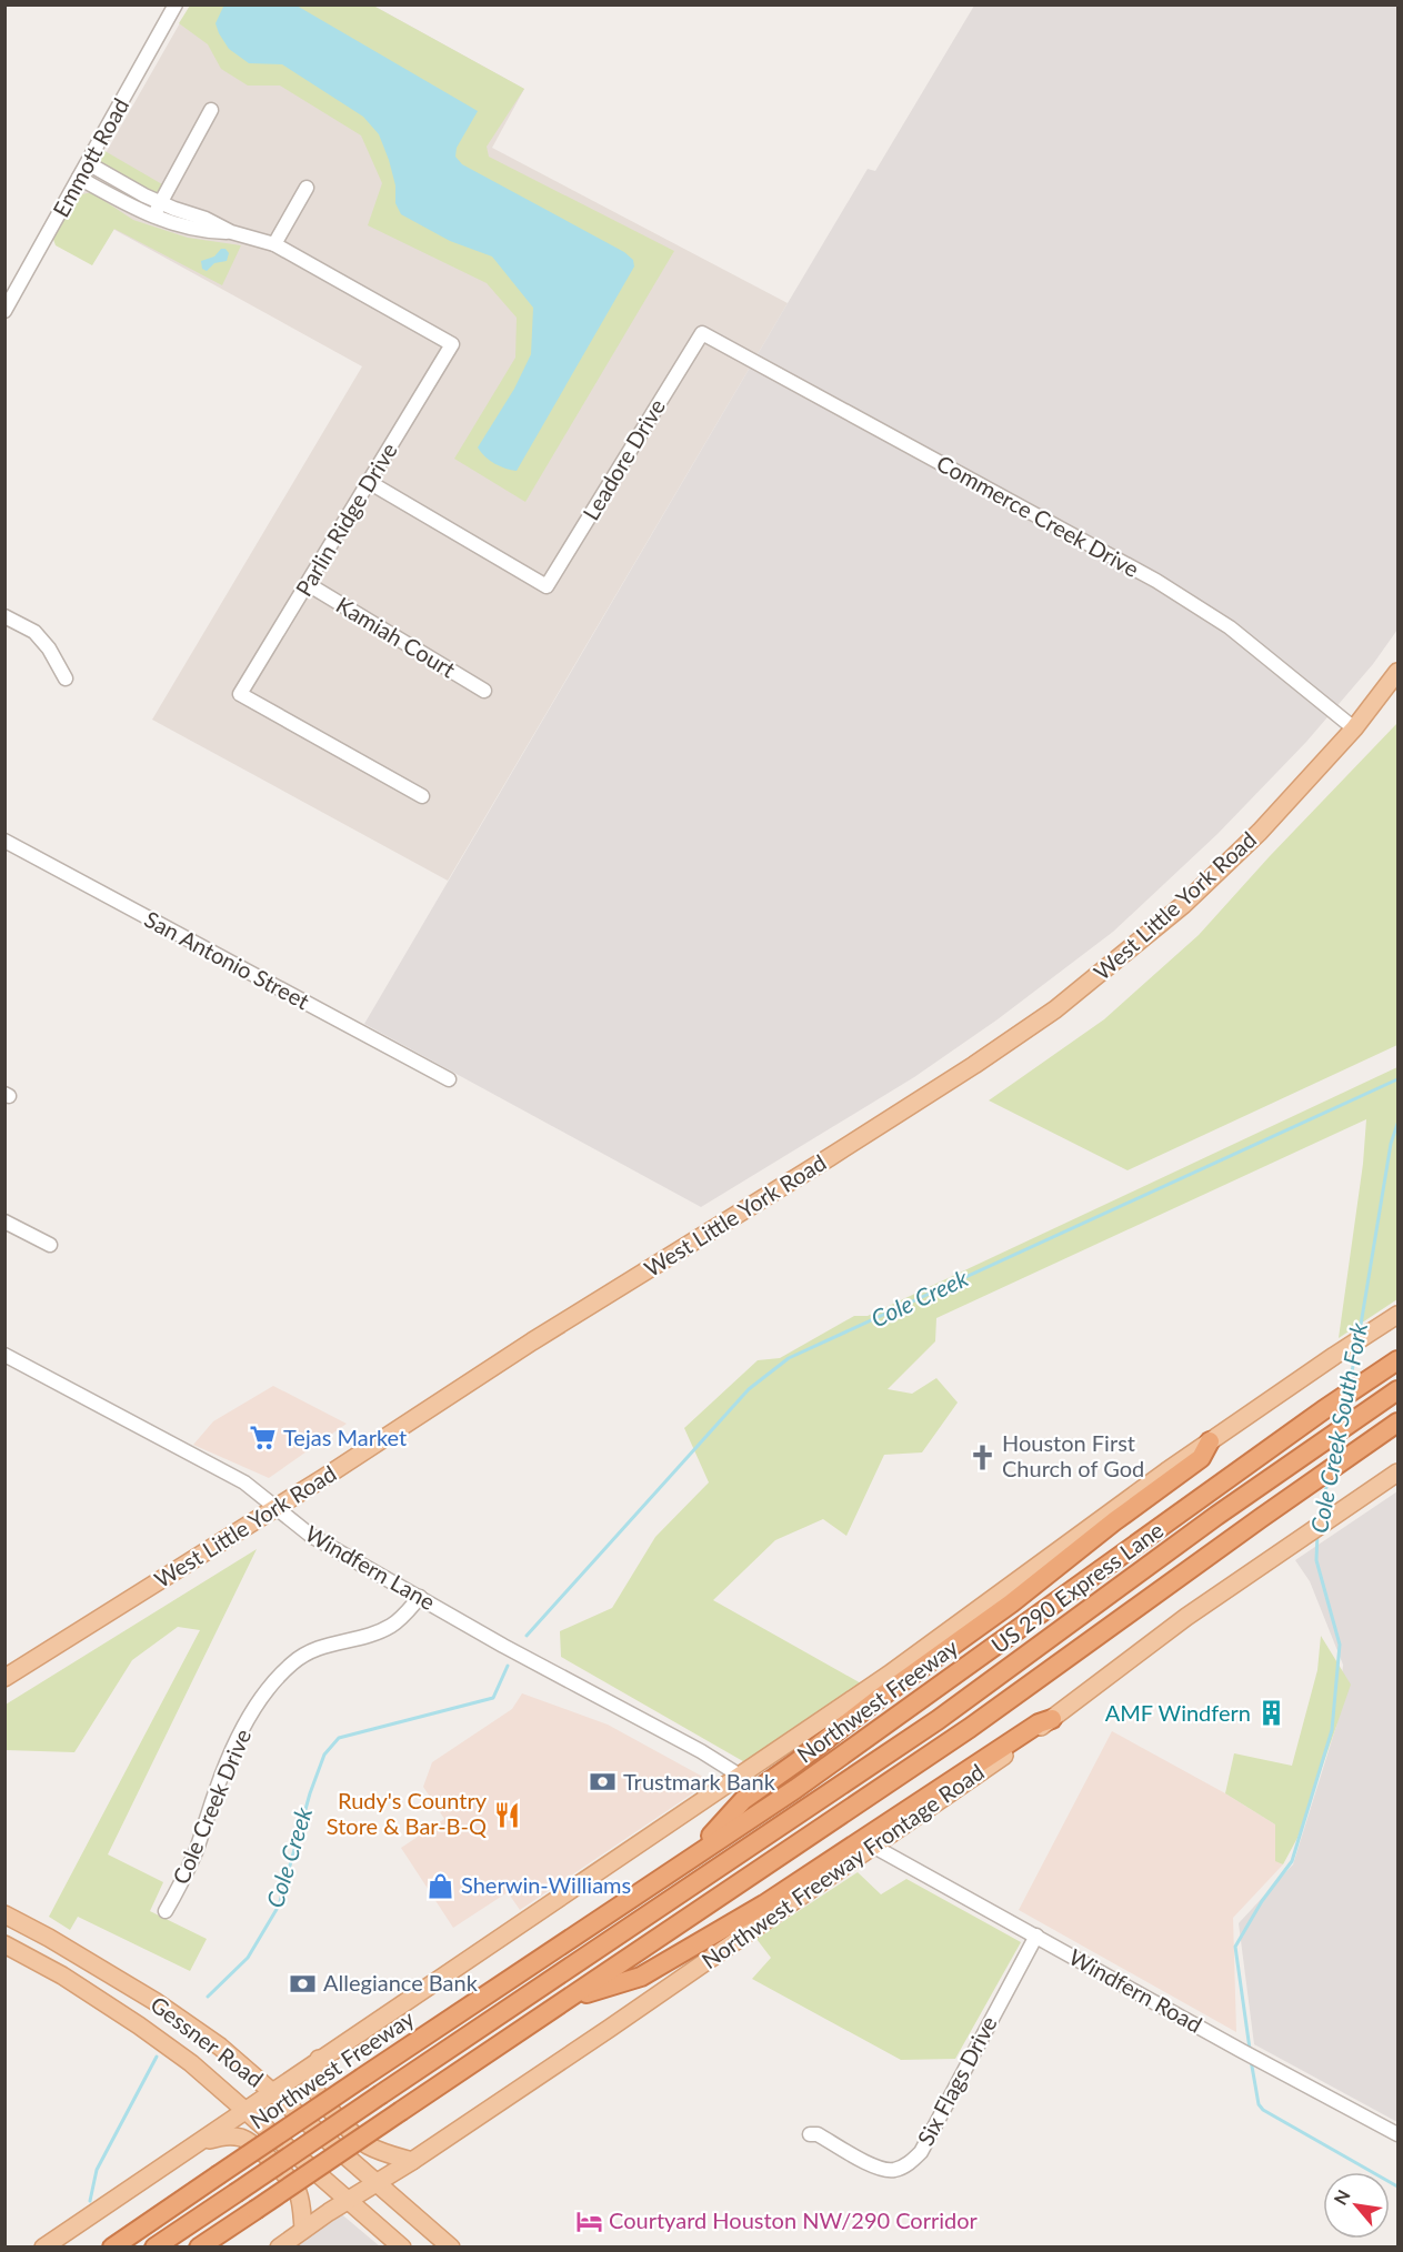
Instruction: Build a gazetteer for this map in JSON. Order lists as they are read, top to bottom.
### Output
{
  "streets": {
    "highway": ["US 290 Express Lane", "Northwest Freeway"],
    "main road": ["West Little York Road", "Northwest Freeway Frontage Road", "Gessner Road"],
    "street": [
      "Emmott Road",
      "Leadore Drive",
      "Commerce Creek Drive",
      "Parlin Ridge Drive",
      "Kamiah Court",
      "San Antonio Street",
      "Windfern Lane",
      "Cole Creek Drive",
      "Windfern Road",
      "Six Flags Drive"
    ]
  },
  "crossings": [
    ["Leadore Drive", "Commerce Creek Drive"],
    ["Leadore Drive", "Parlin Ridge Drive"],
    ["Commerce Creek Drive", "West Little York Road"],
    ["Parlin Ridge Drive", "Kamiah Court"],
    ["West Little York Road", "Windfern Lane"],
    ["Windfern Lane", "Cole Creek Drive"],
    ["Northwest Freeway Frontage Road", "Windfern Road"],
    ["Northwest Freeway Frontage Road", "Gessner Road"],
    ["Windfern Road", "Six Flags Drive"]
  ],
  "water": ["Cole Creek", "Cole Creek South Fork"],
  "places": {
    "supermarket": ["Tejas Market"],
    "church": ["Houston First Church of God"],
    "building": ["AMF Windfern"],
    "bank": ["Trustmark Bank", "Allegiance Bank"],
    "restaurant": ["Rudy's Country Store & Bar-B-Q"],
    "shop": ["Sherwin-Williams"],
    "hotel": ["Courtyard Houston NW/290 Corridor"]
  },
  "north": "top left"
}
